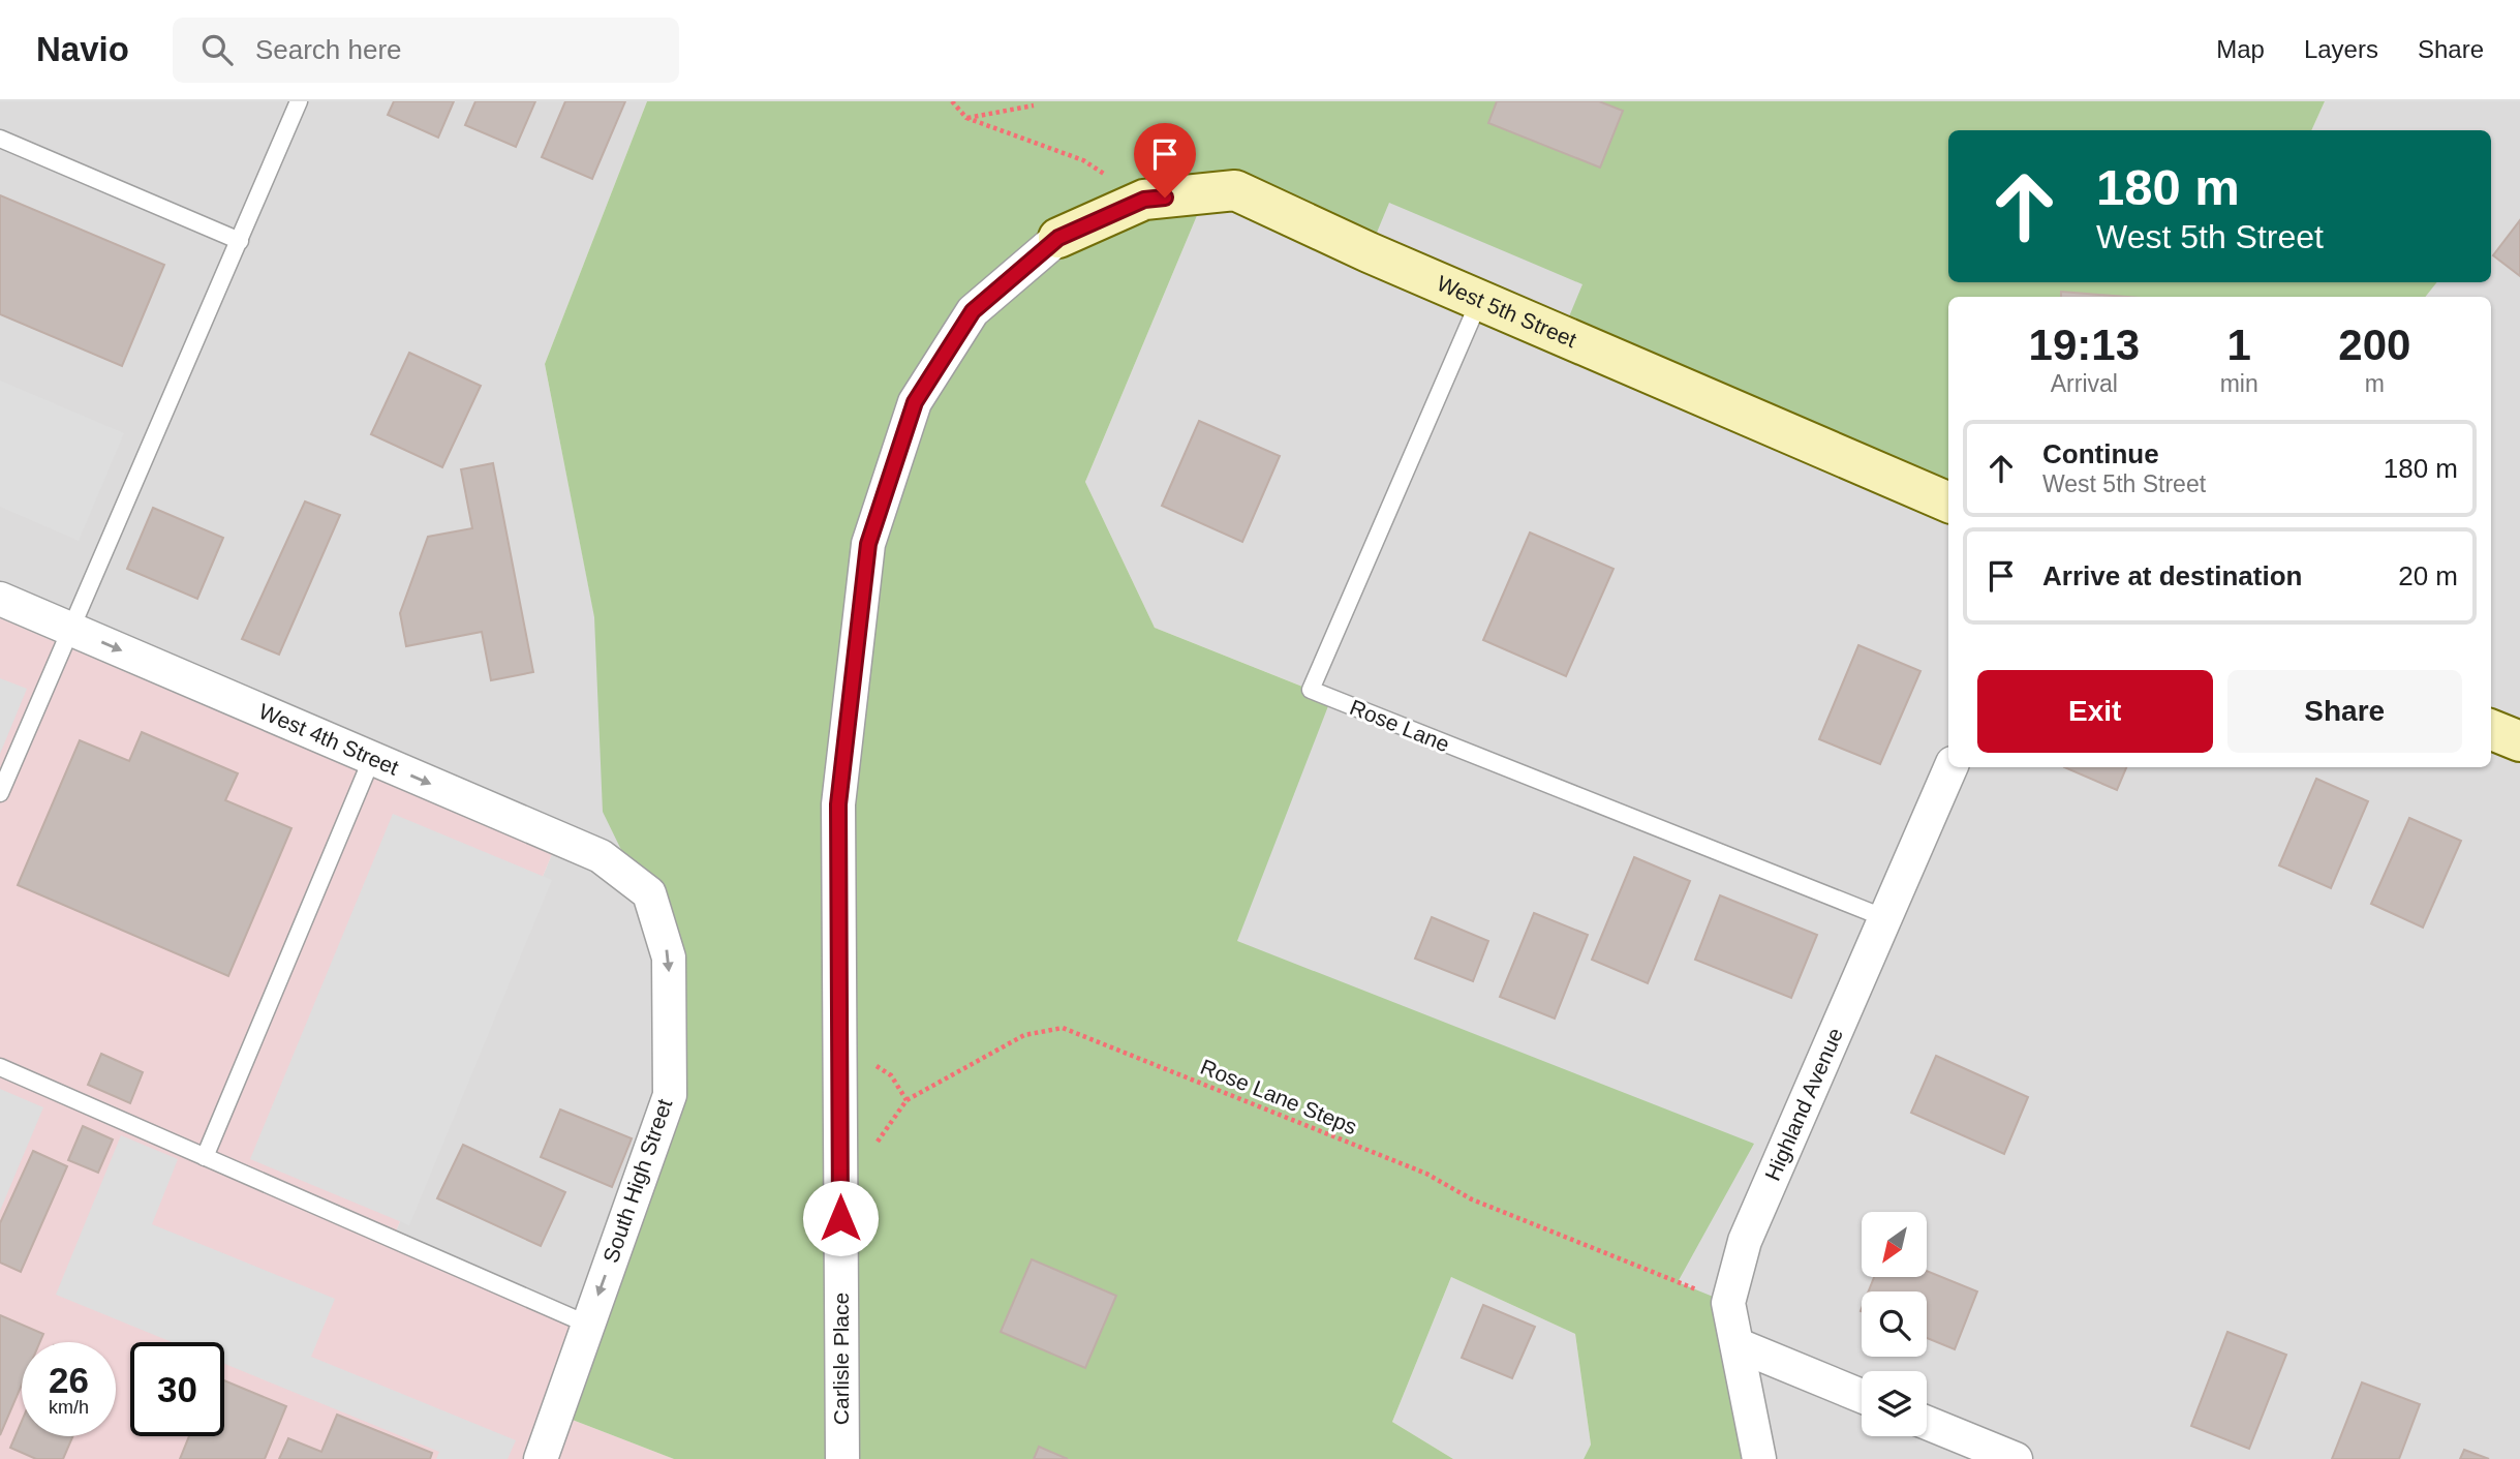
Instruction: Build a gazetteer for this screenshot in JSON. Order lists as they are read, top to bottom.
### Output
{
  "streets": {
    "street": [
      "West 5th Street",
      "West 4th Street",
      "Highland Avenue",
      "South High Street",
      "Carlisle Place"
    ],
    "lane": ["Rose Lane"],
    "path": ["Rose Lane Steps"]
  },
  "crossings": [
    ["West 5th Street", "Rose Lane"],
    ["West 5th Street", "Carlisle Place"],
    ["Rose Lane", "Highland Avenue"],
    ["West 4th Street", "South High Street"],
    ["Rose Lane Steps", "Highland Avenue"],
    ["Rose Lane Steps", "Carlisle Place"]
  ],
  "one_way": ["West 4th Street", "South High Street"],
  "north": "bottom left",
  "page": {
    "header": "Navio",
    "search": "Search here",
    "nav": ["Map", "Layers", "Share"],
    "turn": ["180 m", "West 5th Street"],
    "eta": [
      "19:13",
      "Arrival",
      "1",
      "min",
      "200",
      "m"
    ],
    "list": [
      {
        "name": "Continue",
        "note": "West 5th Street",
        "value": "180 m"
      },
      {
        "name": "Arrive at destination",
        "value": "20 m"
      }
    ],
    "buttons": ["Exit", "Share"],
    "speed": "26 km/h",
    "limit": "30"
  }
}
